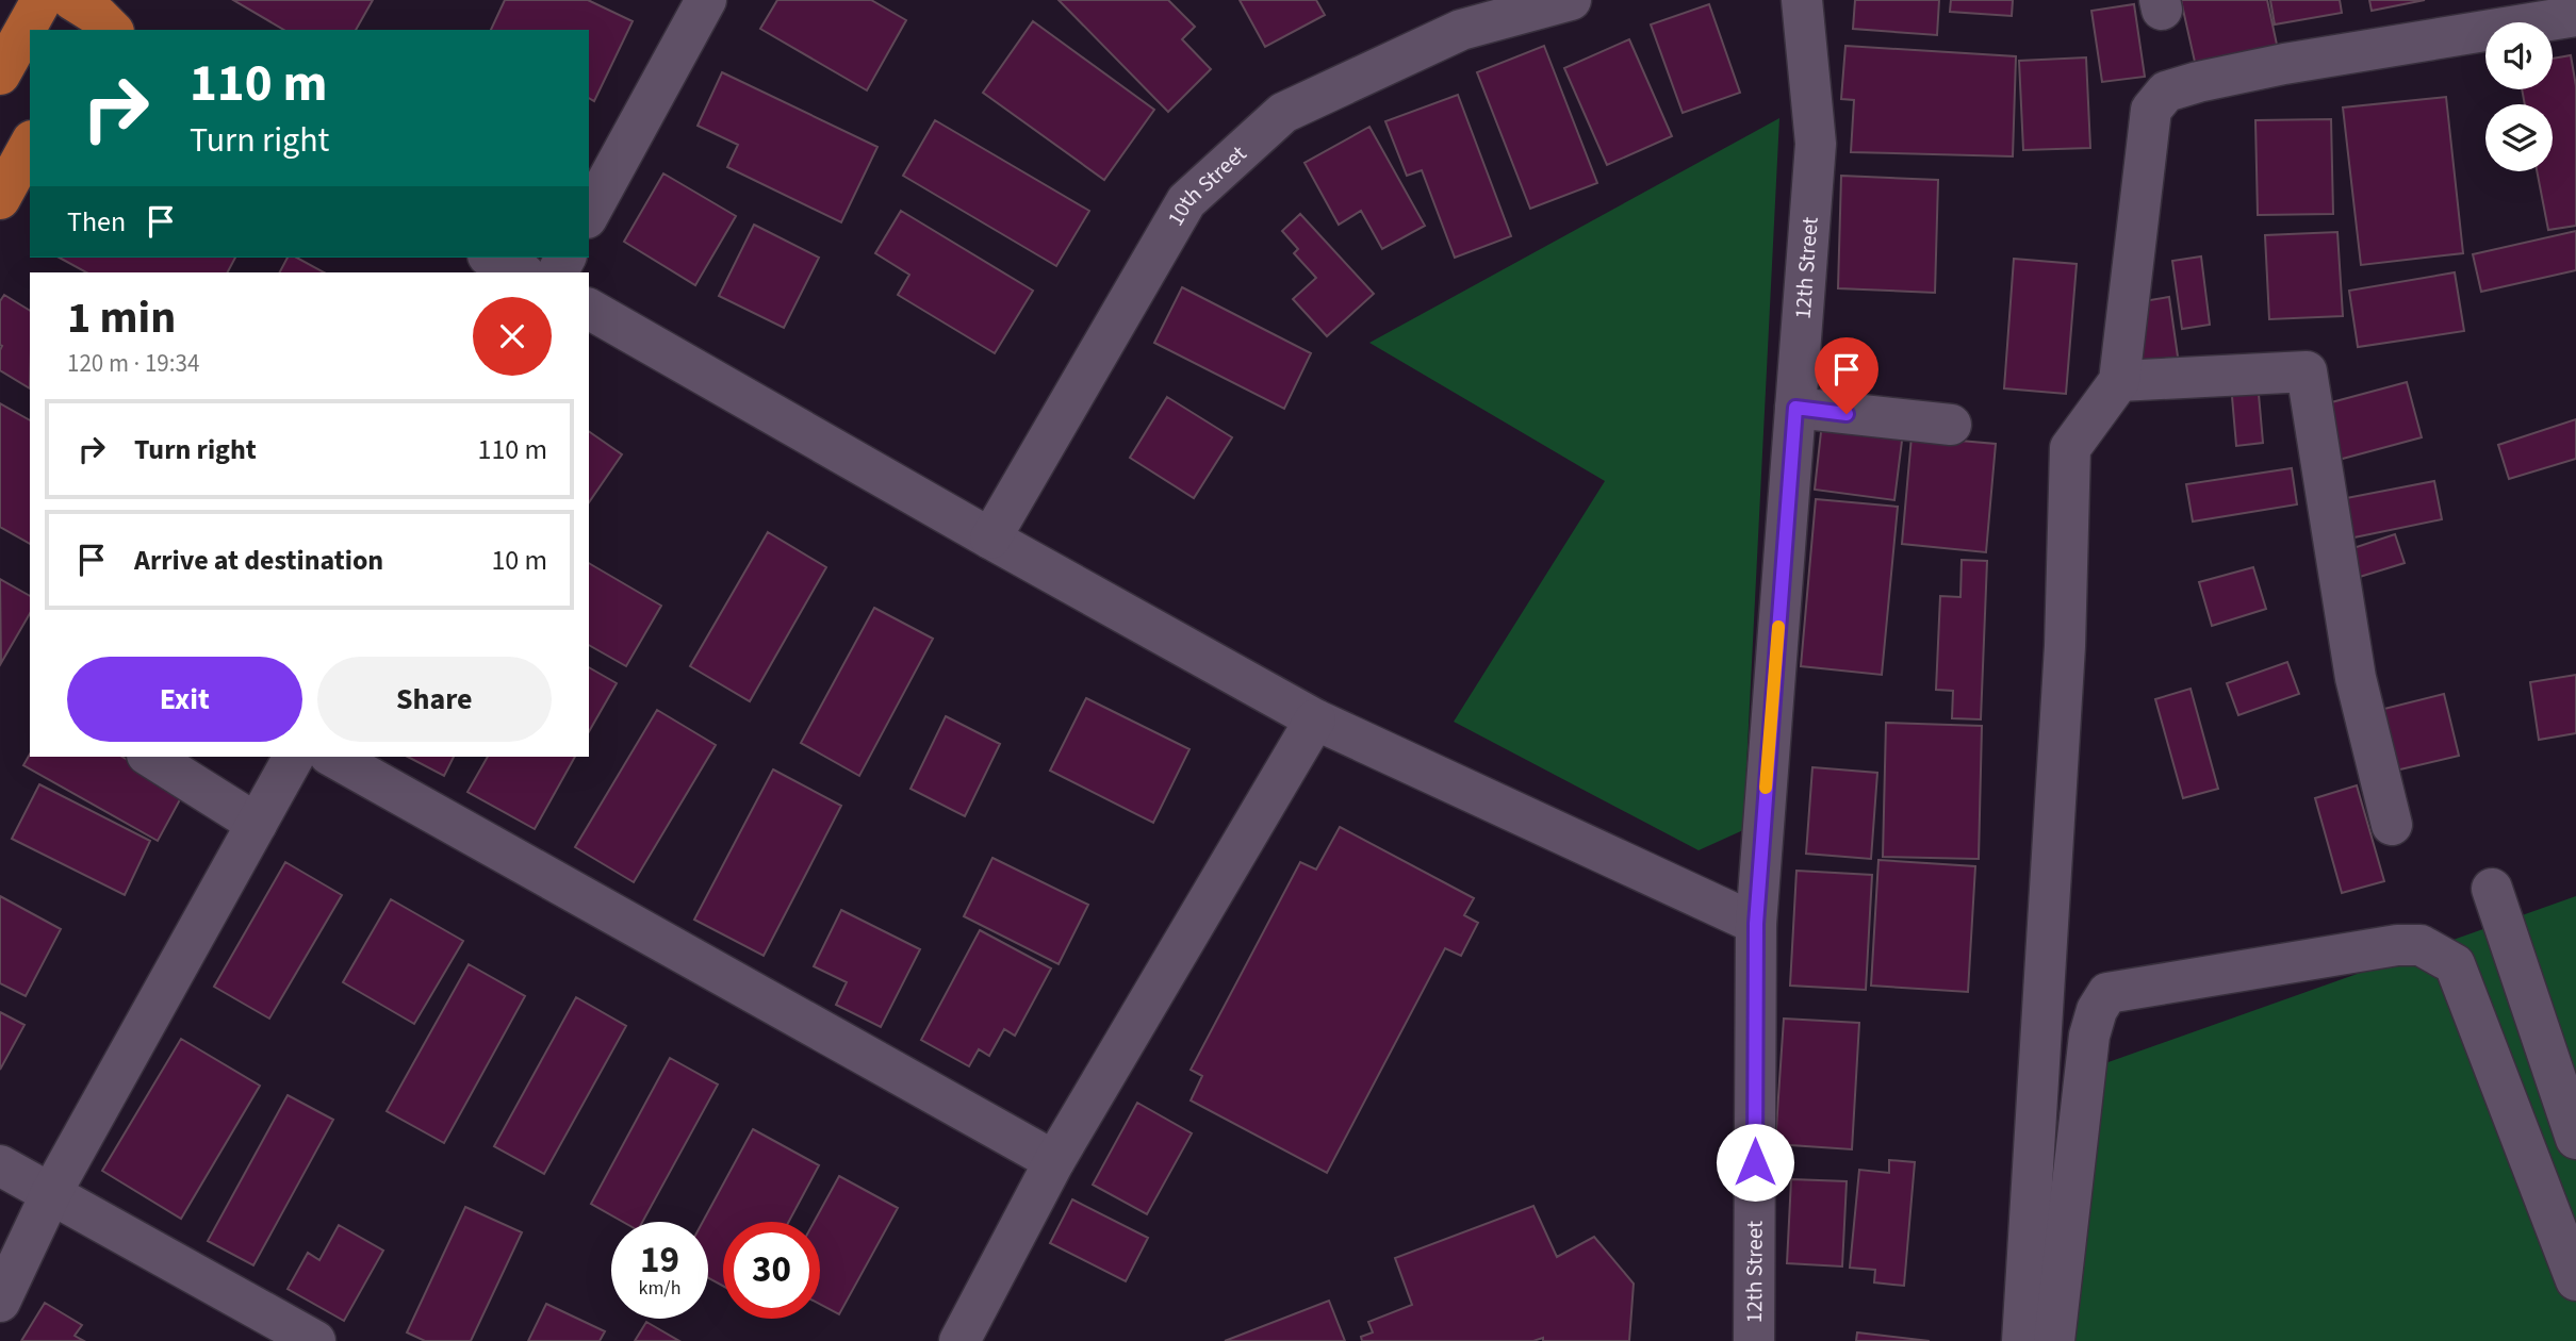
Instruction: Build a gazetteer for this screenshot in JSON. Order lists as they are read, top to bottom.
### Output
{
  "streets": {
    "street": ["10th Street", "12th Street"]
  },
  "page": {
    "turn": ["110 m", "Turn right"],
    "then": "Then",
    "heading": ["1 min", "120 m · 19:34"],
    "list": [
      {
        "name": "Turn right",
        "value": "110 m"
      },
      {
        "name": "Arrive at destination",
        "value": "10 m"
      }
    ],
    "buttons": ["Exit", "Share"],
    "speed": "19 km/h",
    "limit": "30"
  }
}
